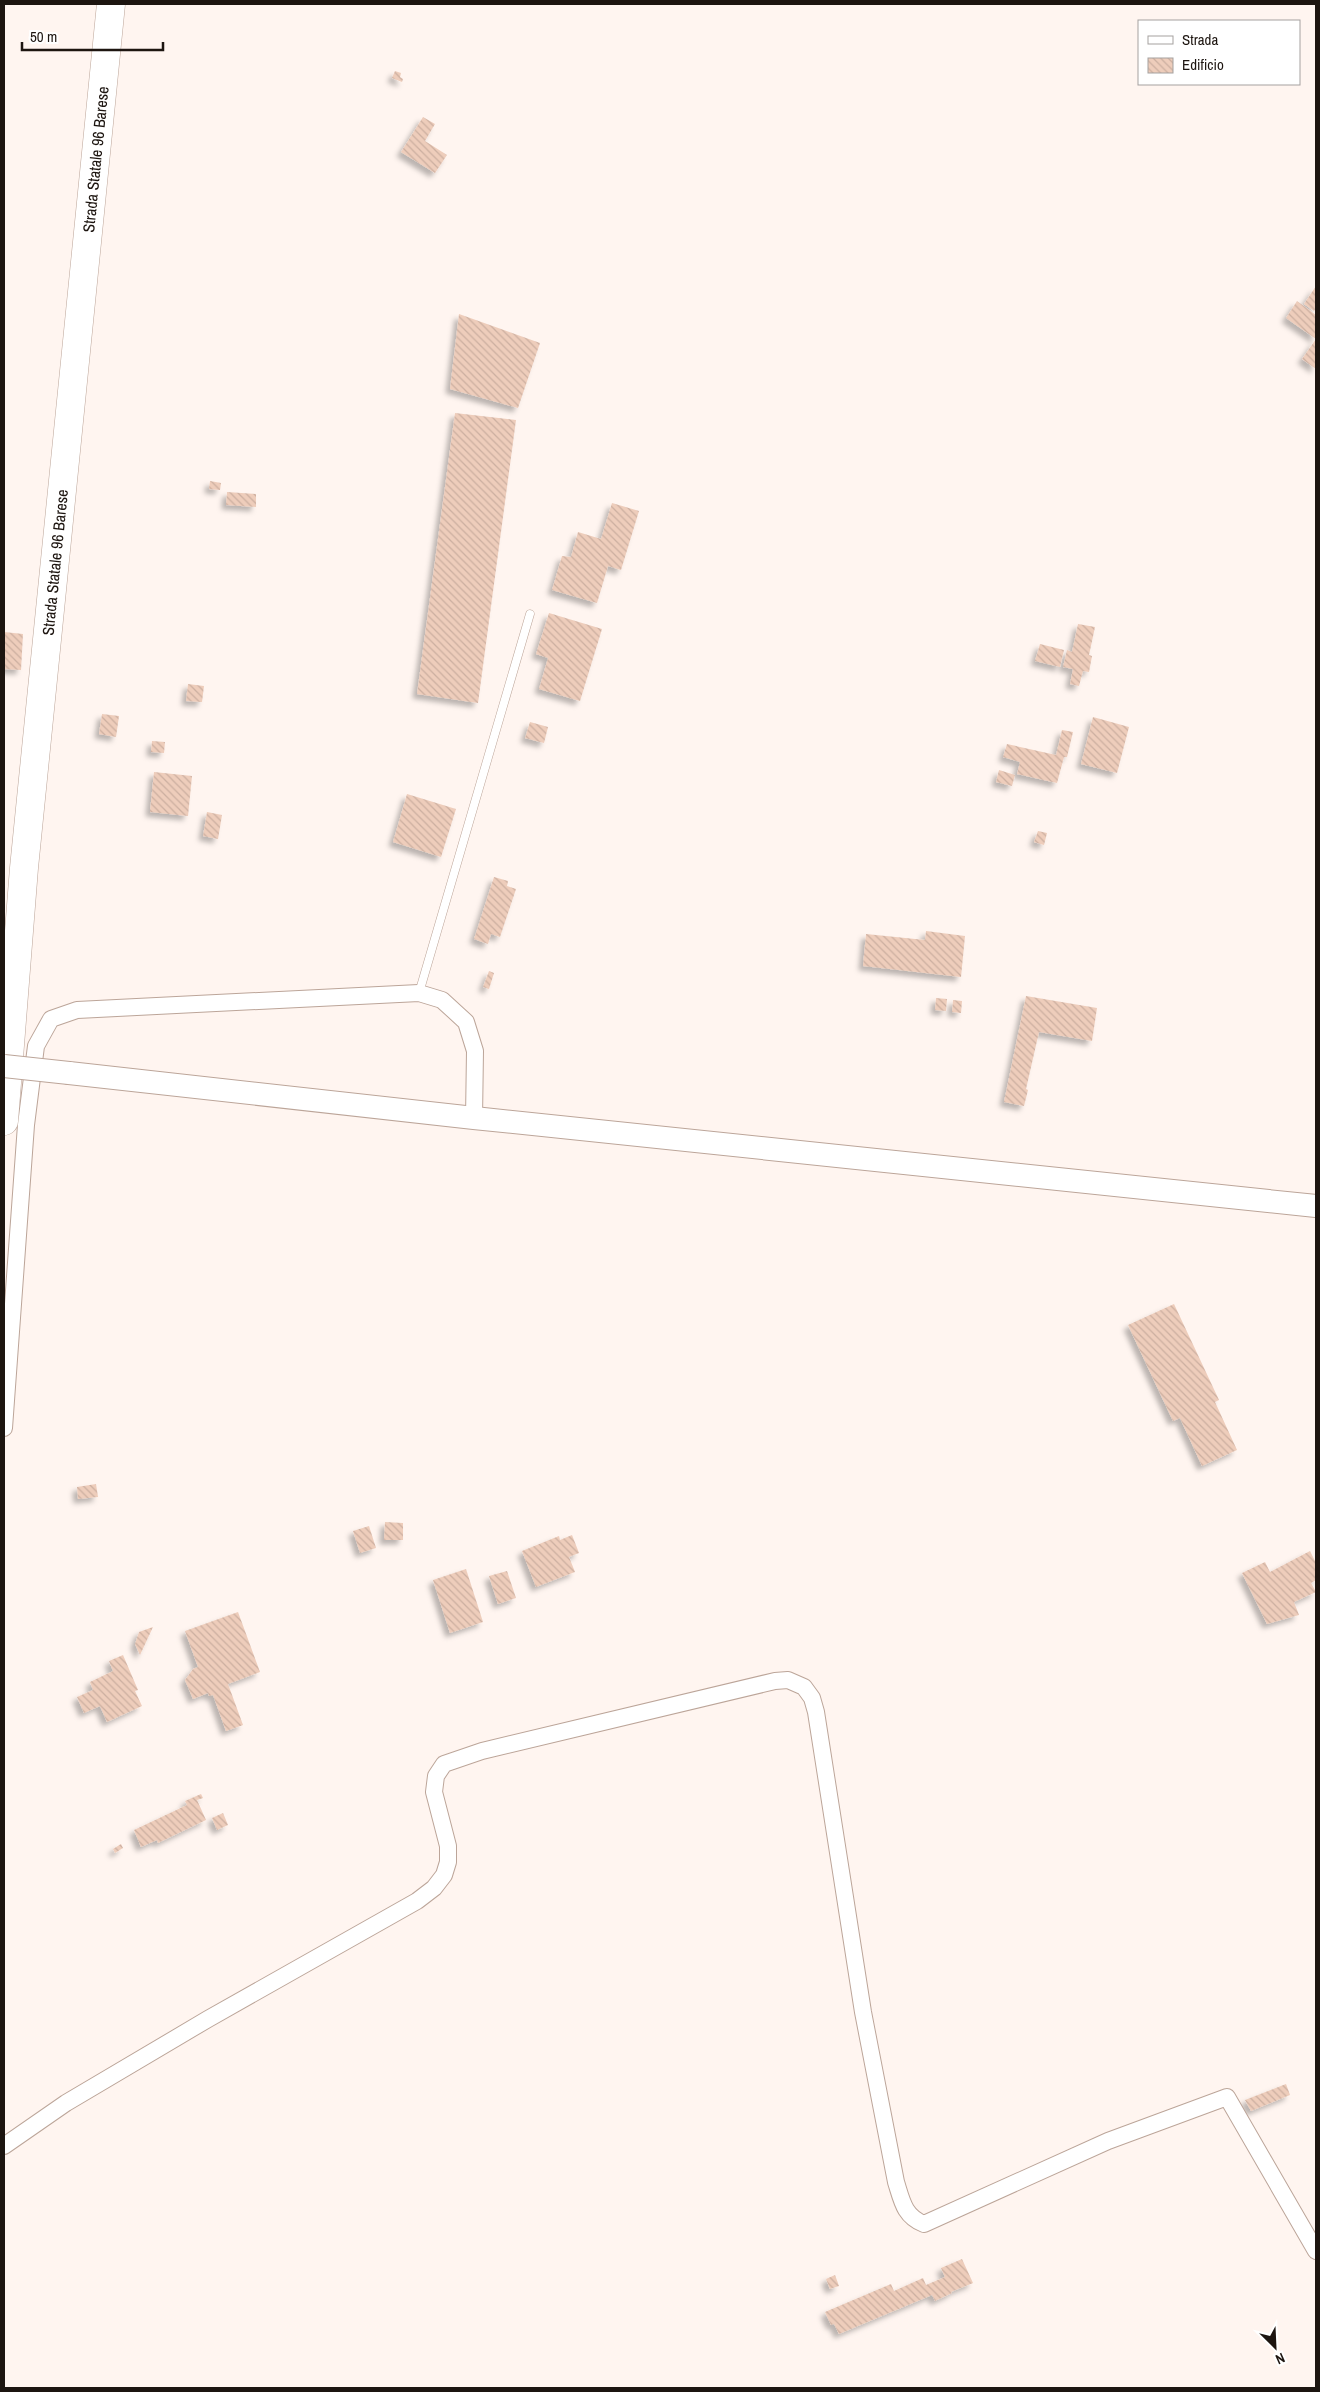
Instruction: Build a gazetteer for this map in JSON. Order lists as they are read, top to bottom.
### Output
{
  "streets": {
    "highway": ["Strada Statale 96 Barese"]
  },
  "legend": ["Strada", "Edificio"],
  "scale_bar": "50 m",
  "north": "bottom right"
}
